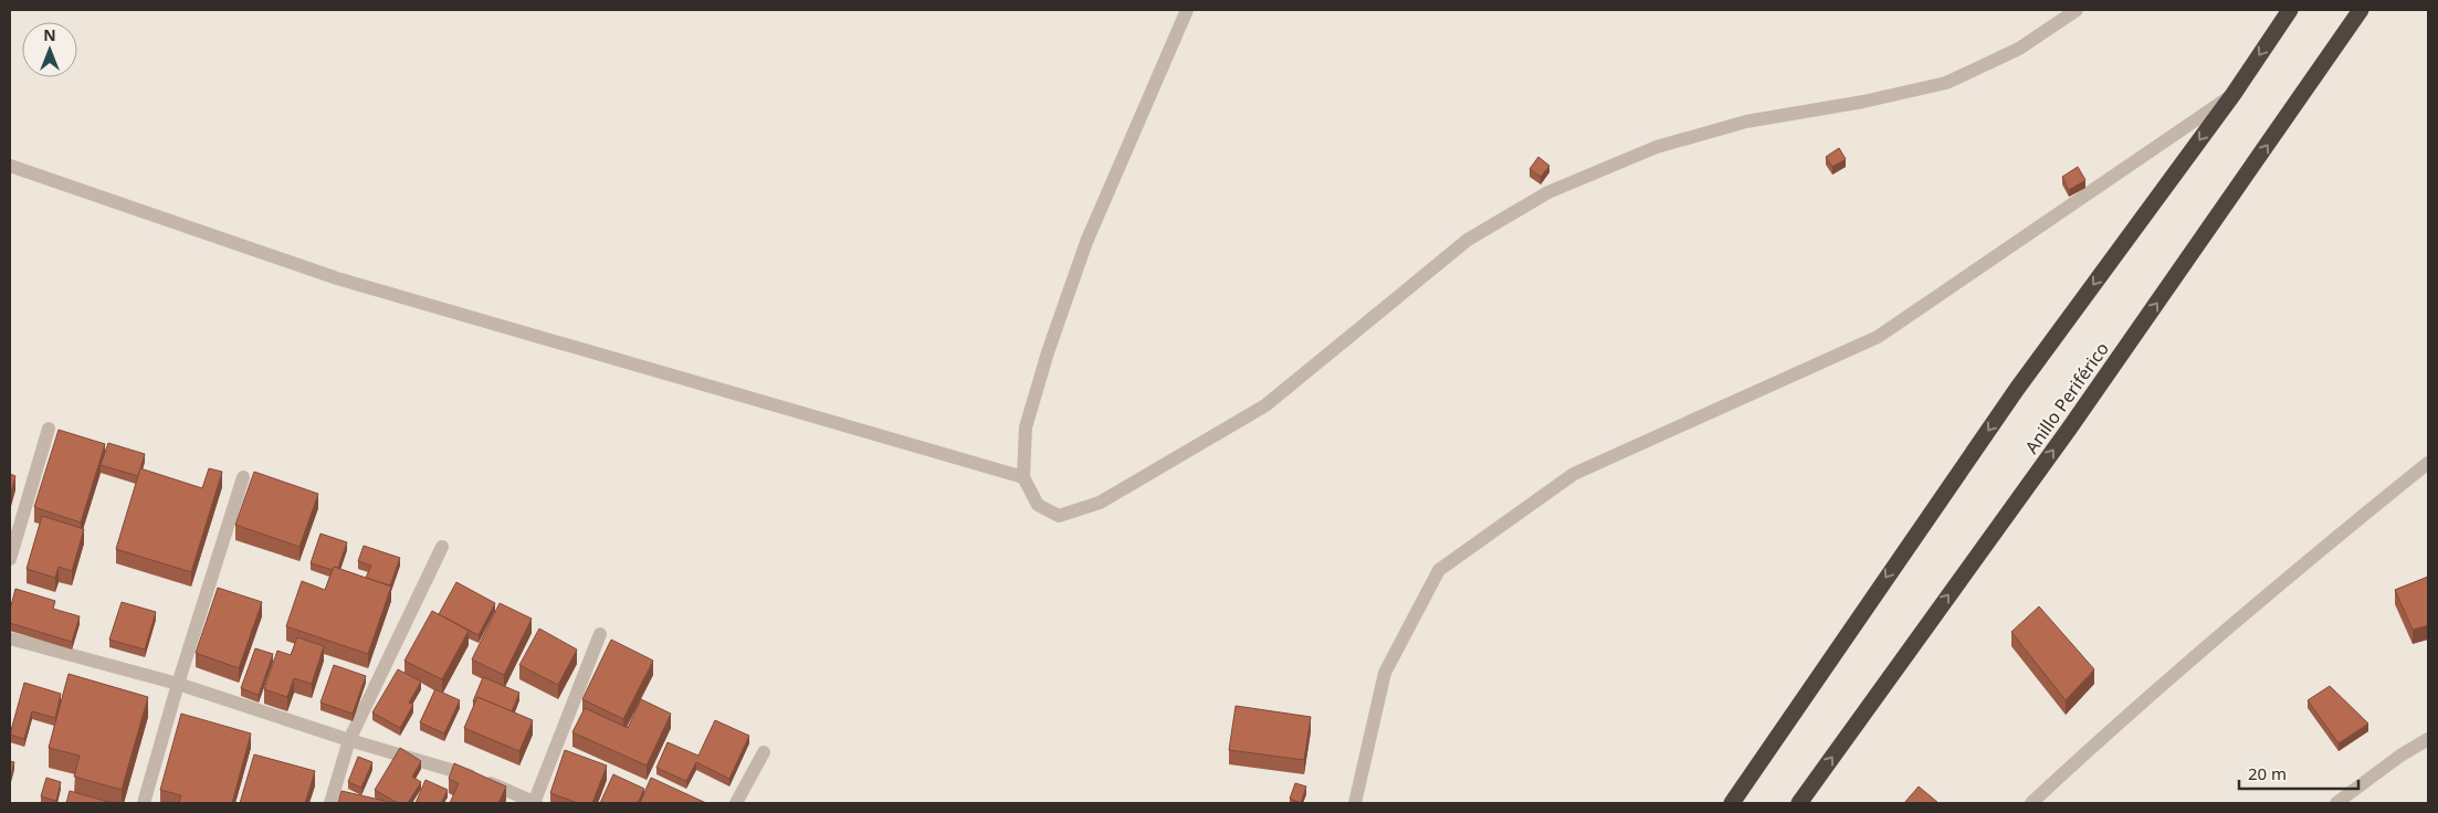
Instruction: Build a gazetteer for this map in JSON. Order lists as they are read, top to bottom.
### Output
{
  "streets": {
    "highway": ["Anillo Periférico"]
  },
  "scale_bar": "20 m",
  "north": "top"
}
